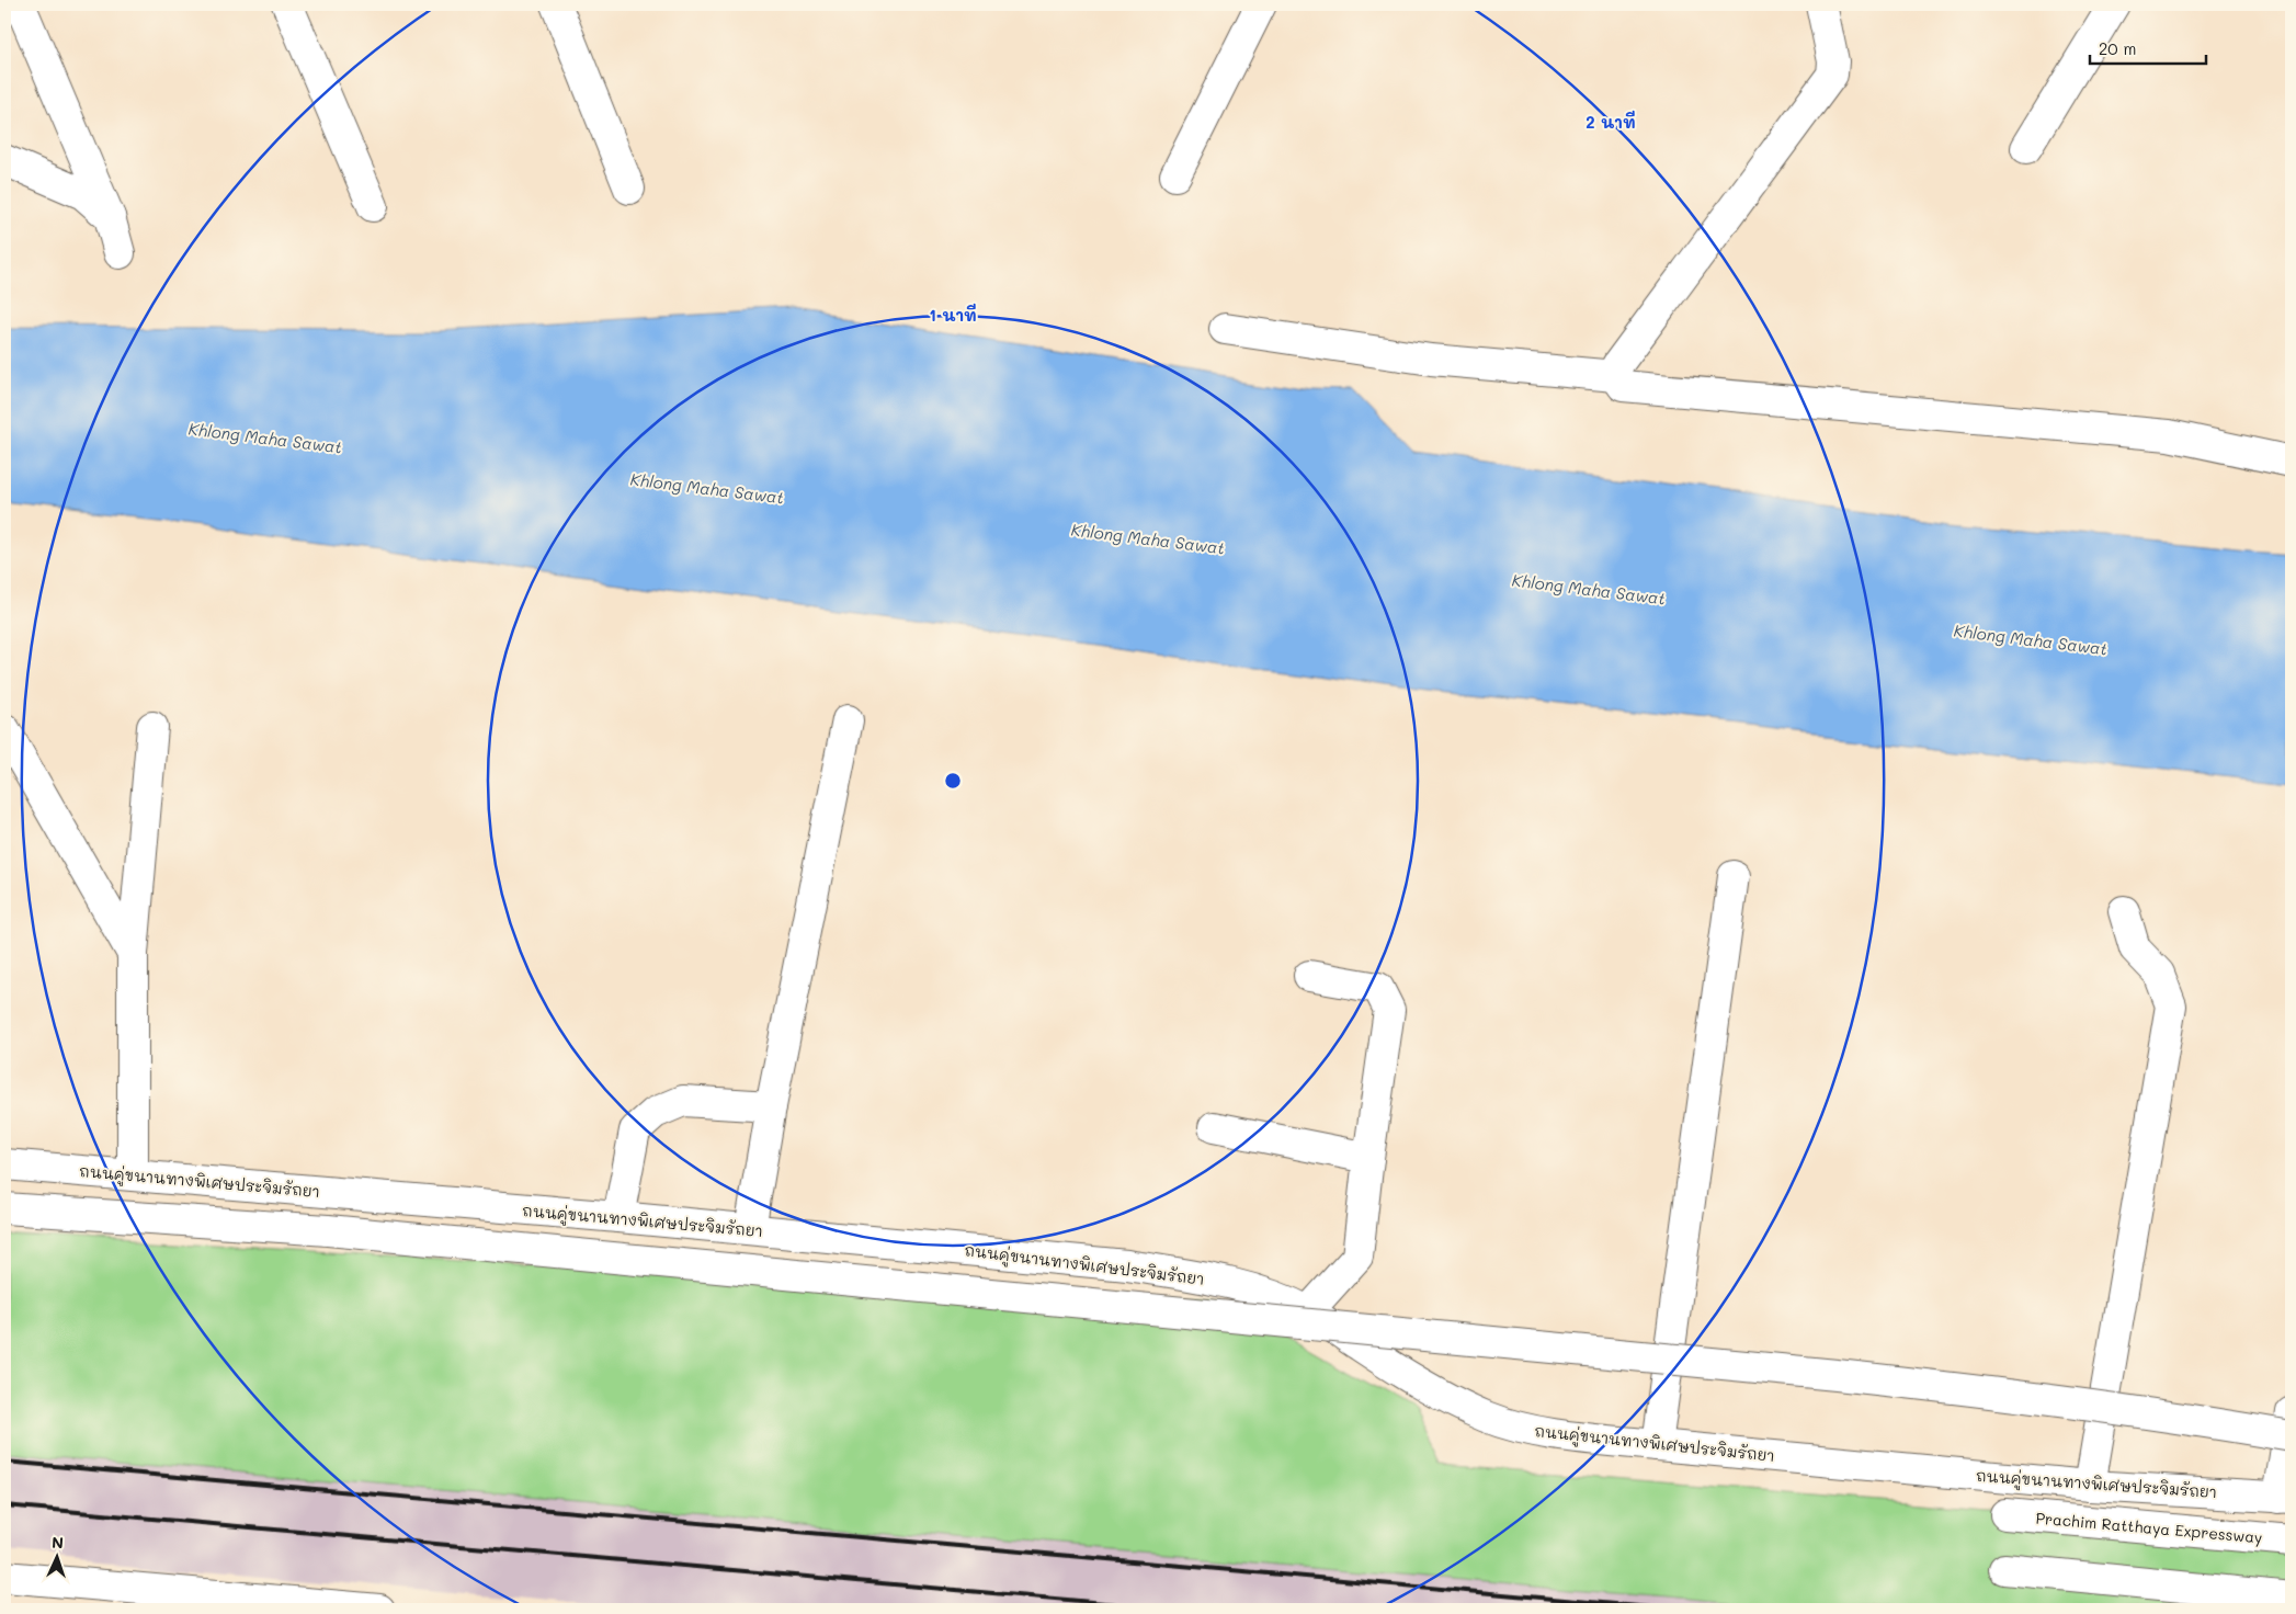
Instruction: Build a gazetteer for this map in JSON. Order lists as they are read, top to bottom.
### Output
{
  "streets": {
    "main road": ["ถนนคู่ขนานทางพิเศษประจิมรัถยา", "Prachim Ratthaya Expressway"]
  },
  "water": ["Khlong Maha Sawat"],
  "scale_bar": "20 m",
  "north": "top",
  "rings": ["2 นาที", "1 นาที"]
}
